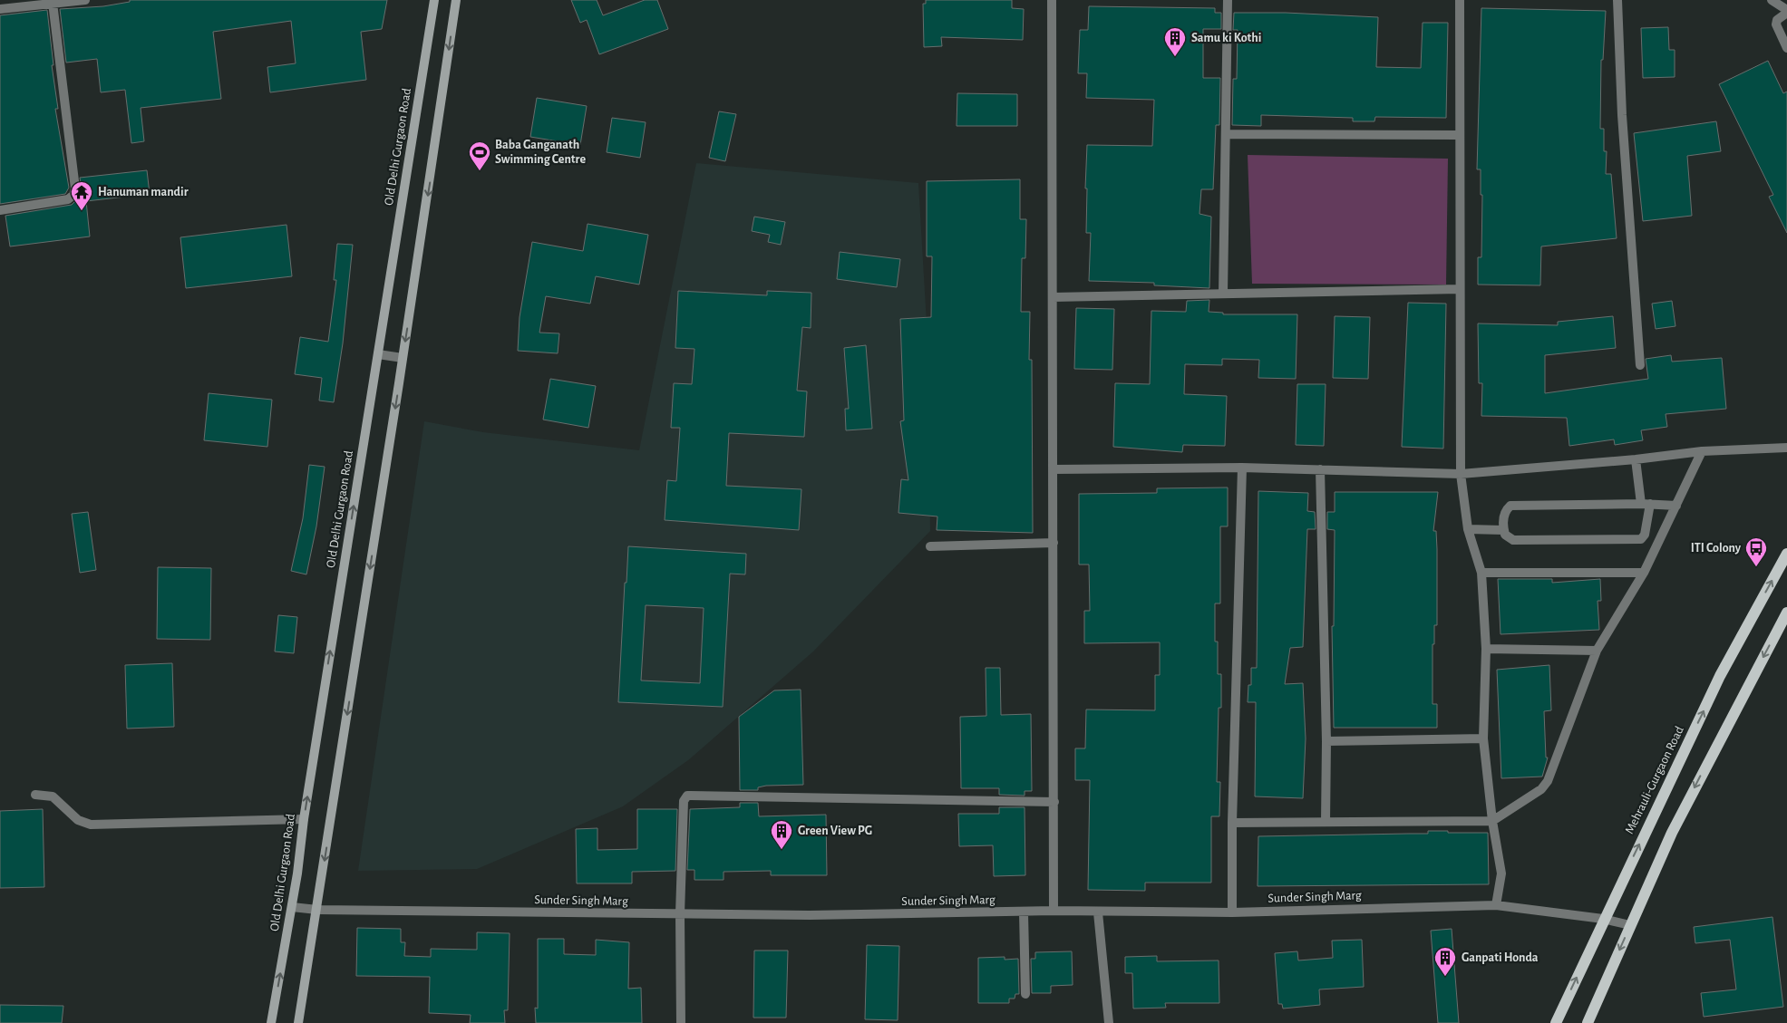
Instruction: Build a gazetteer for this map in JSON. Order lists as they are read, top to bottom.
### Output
{
  "streets": {
    "main road": ["Old Delhi Gurgaon Road", "Mehrauli-Gurgaon Road"],
    "street": ["Sunder Singh Marg"]
  },
  "crossings": [
    ["Old Delhi Gurgaon Road", "Sunder Singh Marg"],
    ["Mehrauli-Gurgaon Road", "Sunder Singh Marg"]
  ],
  "places": {
    "building": ["Samu ki Kothi", "Green View PG", "Ganpati Honda"],
    "sports": ["Baba Ganganath Swimming Centre"],
    "temple": ["Hanuman mandir"],
    "bus stop": ["ITI Colony"]
  }
}
